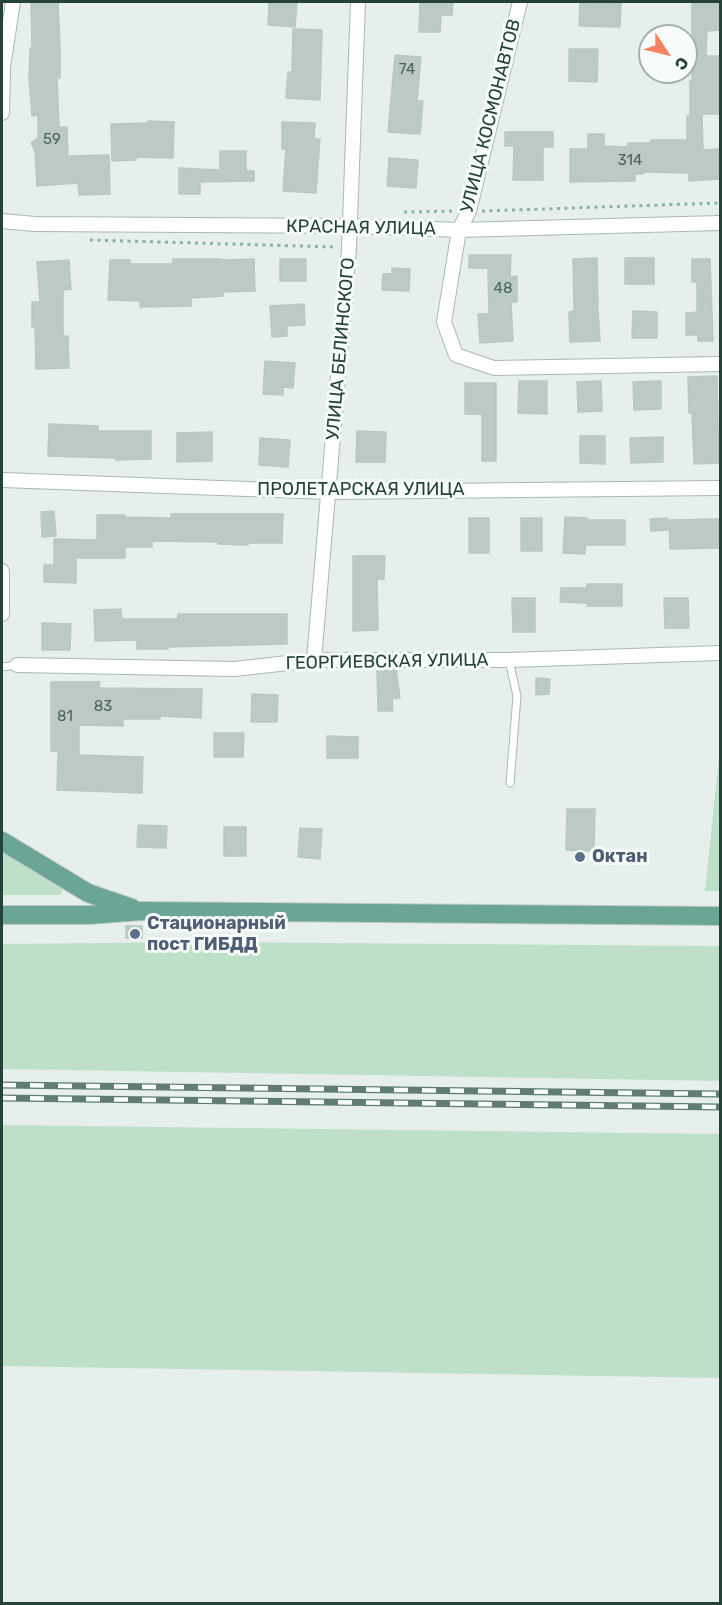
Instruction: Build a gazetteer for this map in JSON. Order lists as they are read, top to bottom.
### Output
{
  "streets": {
    "street": [
      "УЛИЦА КОСМОНАВТОВ",
      "КРАСНАЯ УЛИЦА",
      "УЛИЦА БЕЛИНСКОГО",
      "ПРОЛЕТАРСКАЯ УЛИЦА",
      "ГЕОРГИЕВСКАЯ УЛИЦА"
    ]
  },
  "crossings": [
    ["УЛИЦА КОСМОНАВТОВ", "КРАСНАЯ УЛИЦА"],
    ["КРАСНАЯ УЛИЦА", "УЛИЦА БЕЛИНСКОГО"],
    ["УЛИЦА БЕЛИНСКОГО", "ПРОЛЕТАРСКАЯ УЛИЦА"],
    ["УЛИЦА БЕЛИНСКОГО", "ГЕОРГИЕВСКАЯ УЛИЦА"]
  ],
  "places": ["Октан", "Стационарный пост ГИБДД"],
  "house_numbers": [
    "74",
    "59",
    "314",
    "48",
    "83",
    "81"
  ],
  "north": "bottom right"
}
